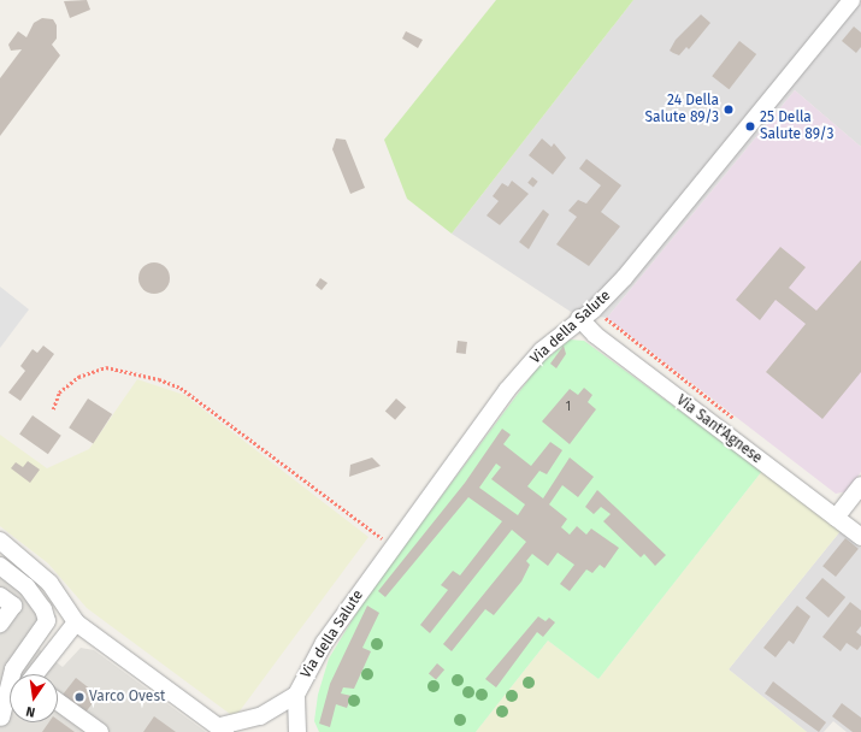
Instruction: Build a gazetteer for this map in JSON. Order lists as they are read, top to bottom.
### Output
{
  "streets": {
    "street": ["Via della Salute", "Via Sant'Agnese"]
  },
  "crossings": [
    ["Via della Salute", "Via Sant'Agnese"]
  ],
  "places": ["24 Della Salute 89/3", "25 Della Salute 89/3", "Varco Ovest"],
  "house_numbers": ["1"],
  "north": "bottom"
}
